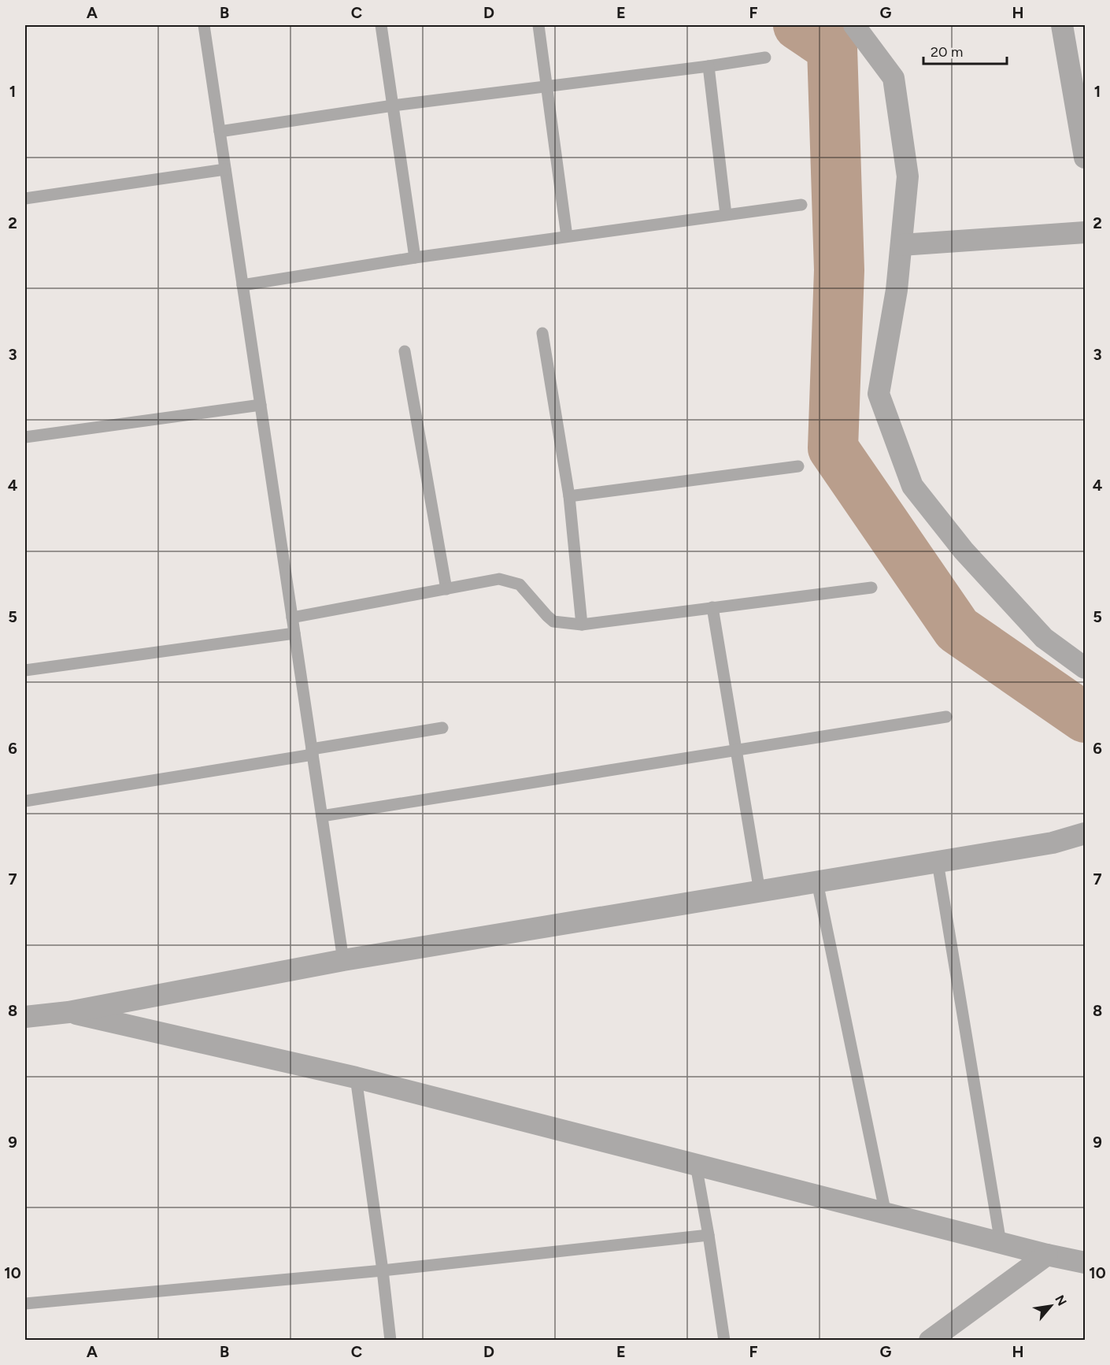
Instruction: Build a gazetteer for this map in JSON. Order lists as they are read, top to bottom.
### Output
{
  "scale_bar": "20 m",
  "north": "top right",
  "grid": {
    "columns": [
      "A",
      "B",
      "C",
      "D",
      "E",
      "F",
      "G",
      "H"
    ],
    "rows": [
      "1",
      "2",
      "3",
      "4",
      "5",
      "6",
      "7",
      "8",
      "9",
      "10"
    ]
  }
}
